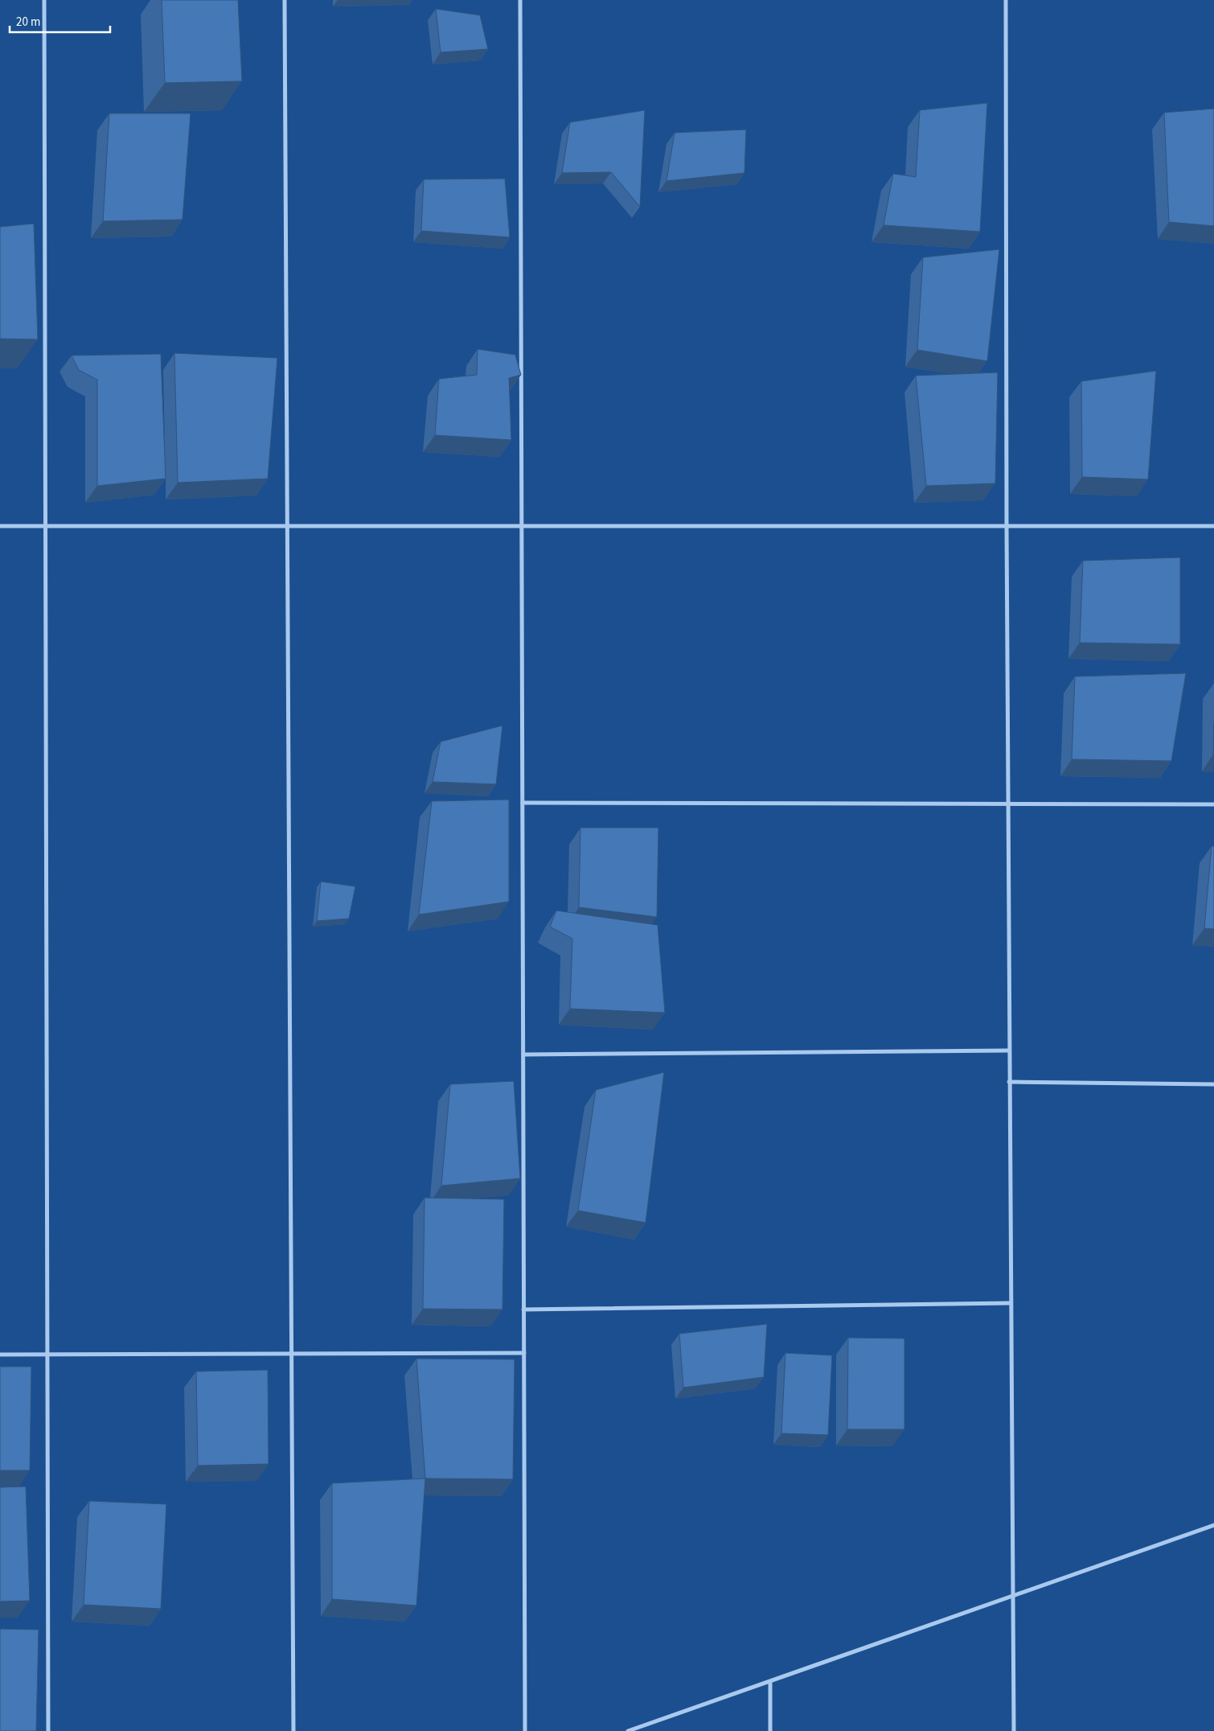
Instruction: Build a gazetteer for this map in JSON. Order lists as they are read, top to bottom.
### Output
{
  "scale_bar": "20 m"
}
